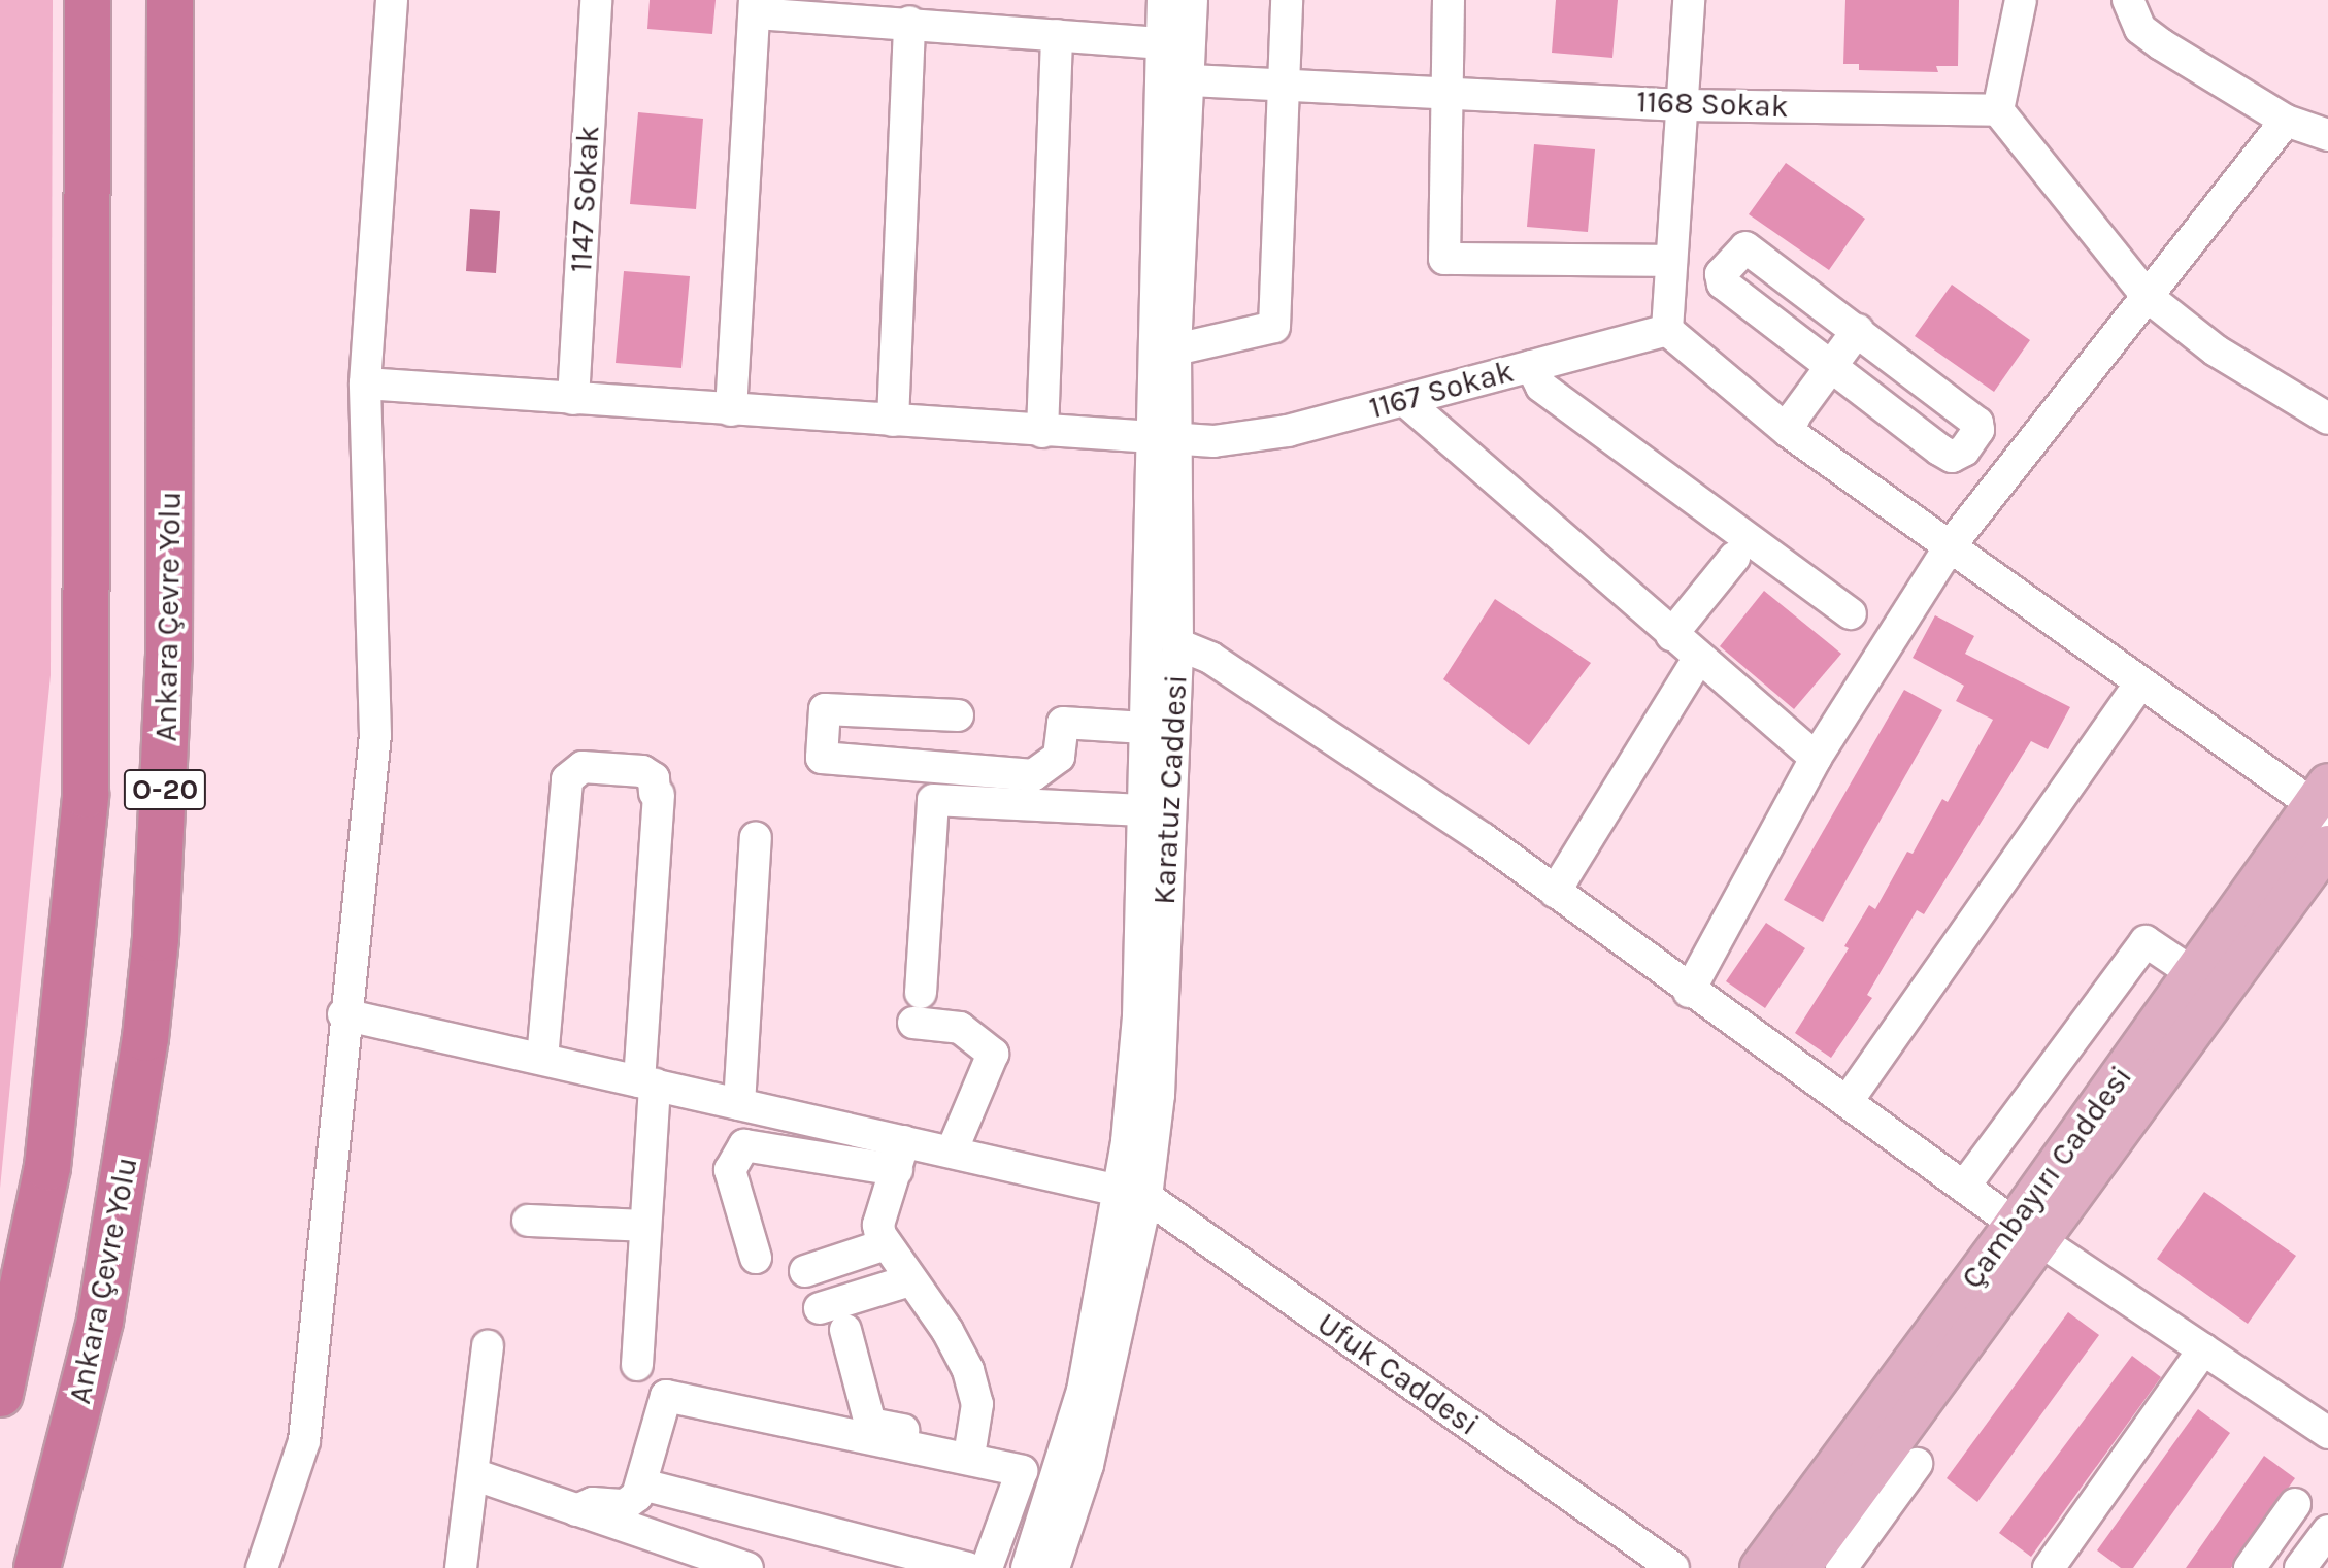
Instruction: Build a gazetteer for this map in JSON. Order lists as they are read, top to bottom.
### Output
{
  "streets": {
    "highway": ["Ankara Çevre Yolu", "O-20"],
    "main road": ["Çambayırı Caddesi"],
    "street": [
      "1168 Sokak",
      "1147 Sokak",
      "1167 Sokak",
      "Karatuz Caddesi",
      "Ufuk Caddesi"
    ]
  },
  "crossings": [
    ["1168 Sokak", "Karatuz Caddesi"],
    ["1147 Sokak", "1167 Sokak"],
    ["1167 Sokak", "Karatuz Caddesi"],
    ["Karatuz Caddesi", "Ufuk Caddesi"]
  ]
}
